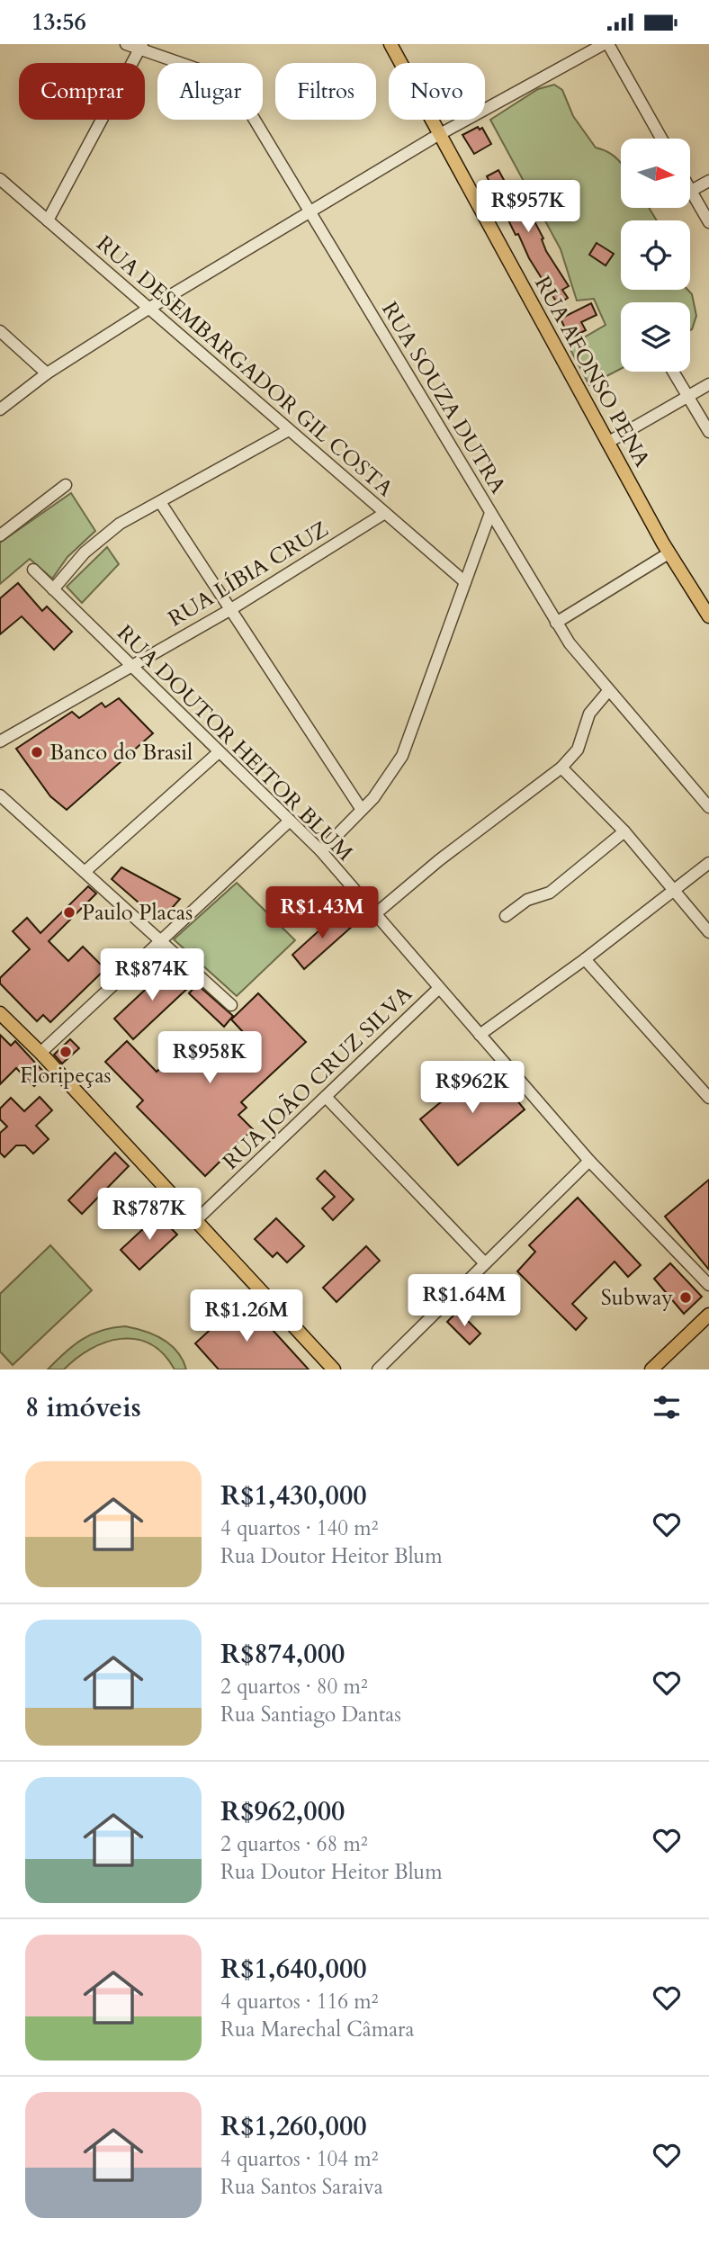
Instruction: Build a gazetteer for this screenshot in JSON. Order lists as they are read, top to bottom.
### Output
{
  "streets": {
    "main road": ["RUA AFONSO PENA"],
    "street": [
      "RUA DESEMBARGADOR GIL COSTA",
      "RUA SOUZA DUTRA",
      "RUA LÍBIA CRUZ",
      "RUA DOUTOR HEITOR BLUM",
      "RUA JOÃO CRUZ SILVA"
    ]
  },
  "crossings": [
    ["RUA DESEMBARGADOR GIL COSTA", "RUA LÍBIA CRUZ"],
    ["RUA LÍBIA CRUZ", "RUA DOUTOR HEITOR BLUM"],
    ["RUA DOUTOR HEITOR BLUM", "RUA JOÃO CRUZ SILVA"]
  ],
  "places": [
    "Banco do Brasil",
    "Paulo Placas",
    "Floripeças",
    "Subway"
  ],
  "north": "right",
  "page": {
    "status": "13:56",
    "chip": [
      "Comprar",
      "Alugar",
      "Filtros",
      "Novo"
    ],
    "price": [
      "R$957K",
      "R$1.43M",
      "R$874K",
      "R$958K",
      "R$962K",
      "R$787K",
      "R$1.64M",
      "R$1.26M"
    ],
    "heading": "8 imóveis",
    "list": [
      {
        "name": "R$1,430,000",
        "note": "4 quartos · 140 m² · Rua Doutor Heitor Blum"
      },
      {
        "name": "R$874,000",
        "note": "2 quartos · 80 m² · Rua Santiago Dantas"
      },
      {
        "name": "R$962,000",
        "note": "2 quartos · 68 m² · Rua Doutor Heitor Blum"
      },
      {
        "name": "R$1,640,000",
        "note": "4 quartos · 116 m² · Rua Marechal Câmara"
      },
      {
        "name": "R$1,260,000",
        "note": "4 quartos · 104 m² · Rua Santos Saraiva"
      }
    ]
  }
}
